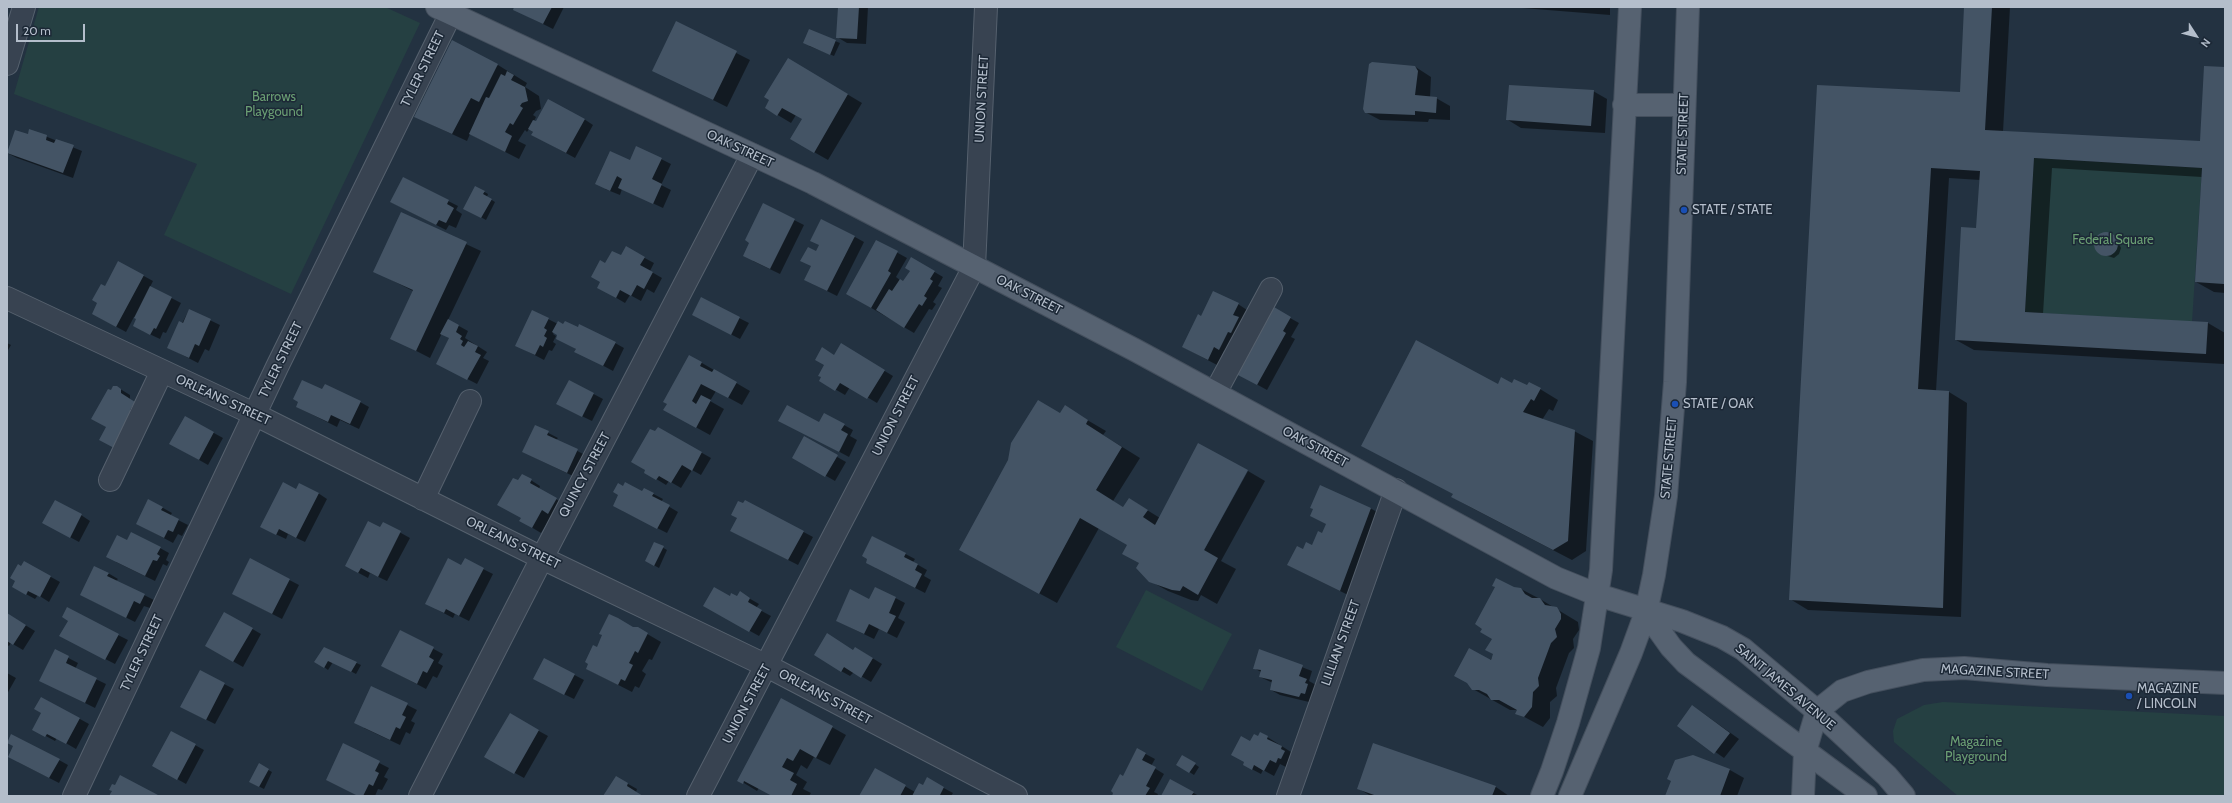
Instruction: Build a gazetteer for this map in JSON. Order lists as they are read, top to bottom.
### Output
{
  "streets": {
    "main road": [
      "STATE STREET",
      "OAK STREET",
      "MAGAZINE STREET",
      "SAINT JAMES AVENUE"
    ],
    "street": [
      "TYLER STREET",
      "UNION STREET",
      "ORLEANS STREET",
      "QUINCY STREET",
      "LILLIAN STREET"
    ]
  },
  "crossings": [
    ["TYLER STREET", "OAK STREET"],
    ["TYLER STREET", "ORLEANS STREET"],
    ["UNION STREET", "OAK STREET"],
    ["UNION STREET", "ORLEANS STREET"],
    ["STATE STREET", "SAINT JAMES AVENUE"],
    ["OAK STREET", "QUINCY STREET"],
    ["OAK STREET", "LILLIAN STREET"],
    ["OAK STREET", "SAINT JAMES AVENUE"],
    ["ORLEANS STREET", "QUINCY STREET"],
    ["MAGAZINE STREET", "SAINT JAMES AVENUE"]
  ],
  "parks": ["Barrows Playgound", "Federal Square", "Magazine Playground"],
  "places": ["STATE / STATE", "STATE / OAK", "MAGAZINE / LINCOLN"],
  "scale_bar": "20 m",
  "north": "bottom right"
}
